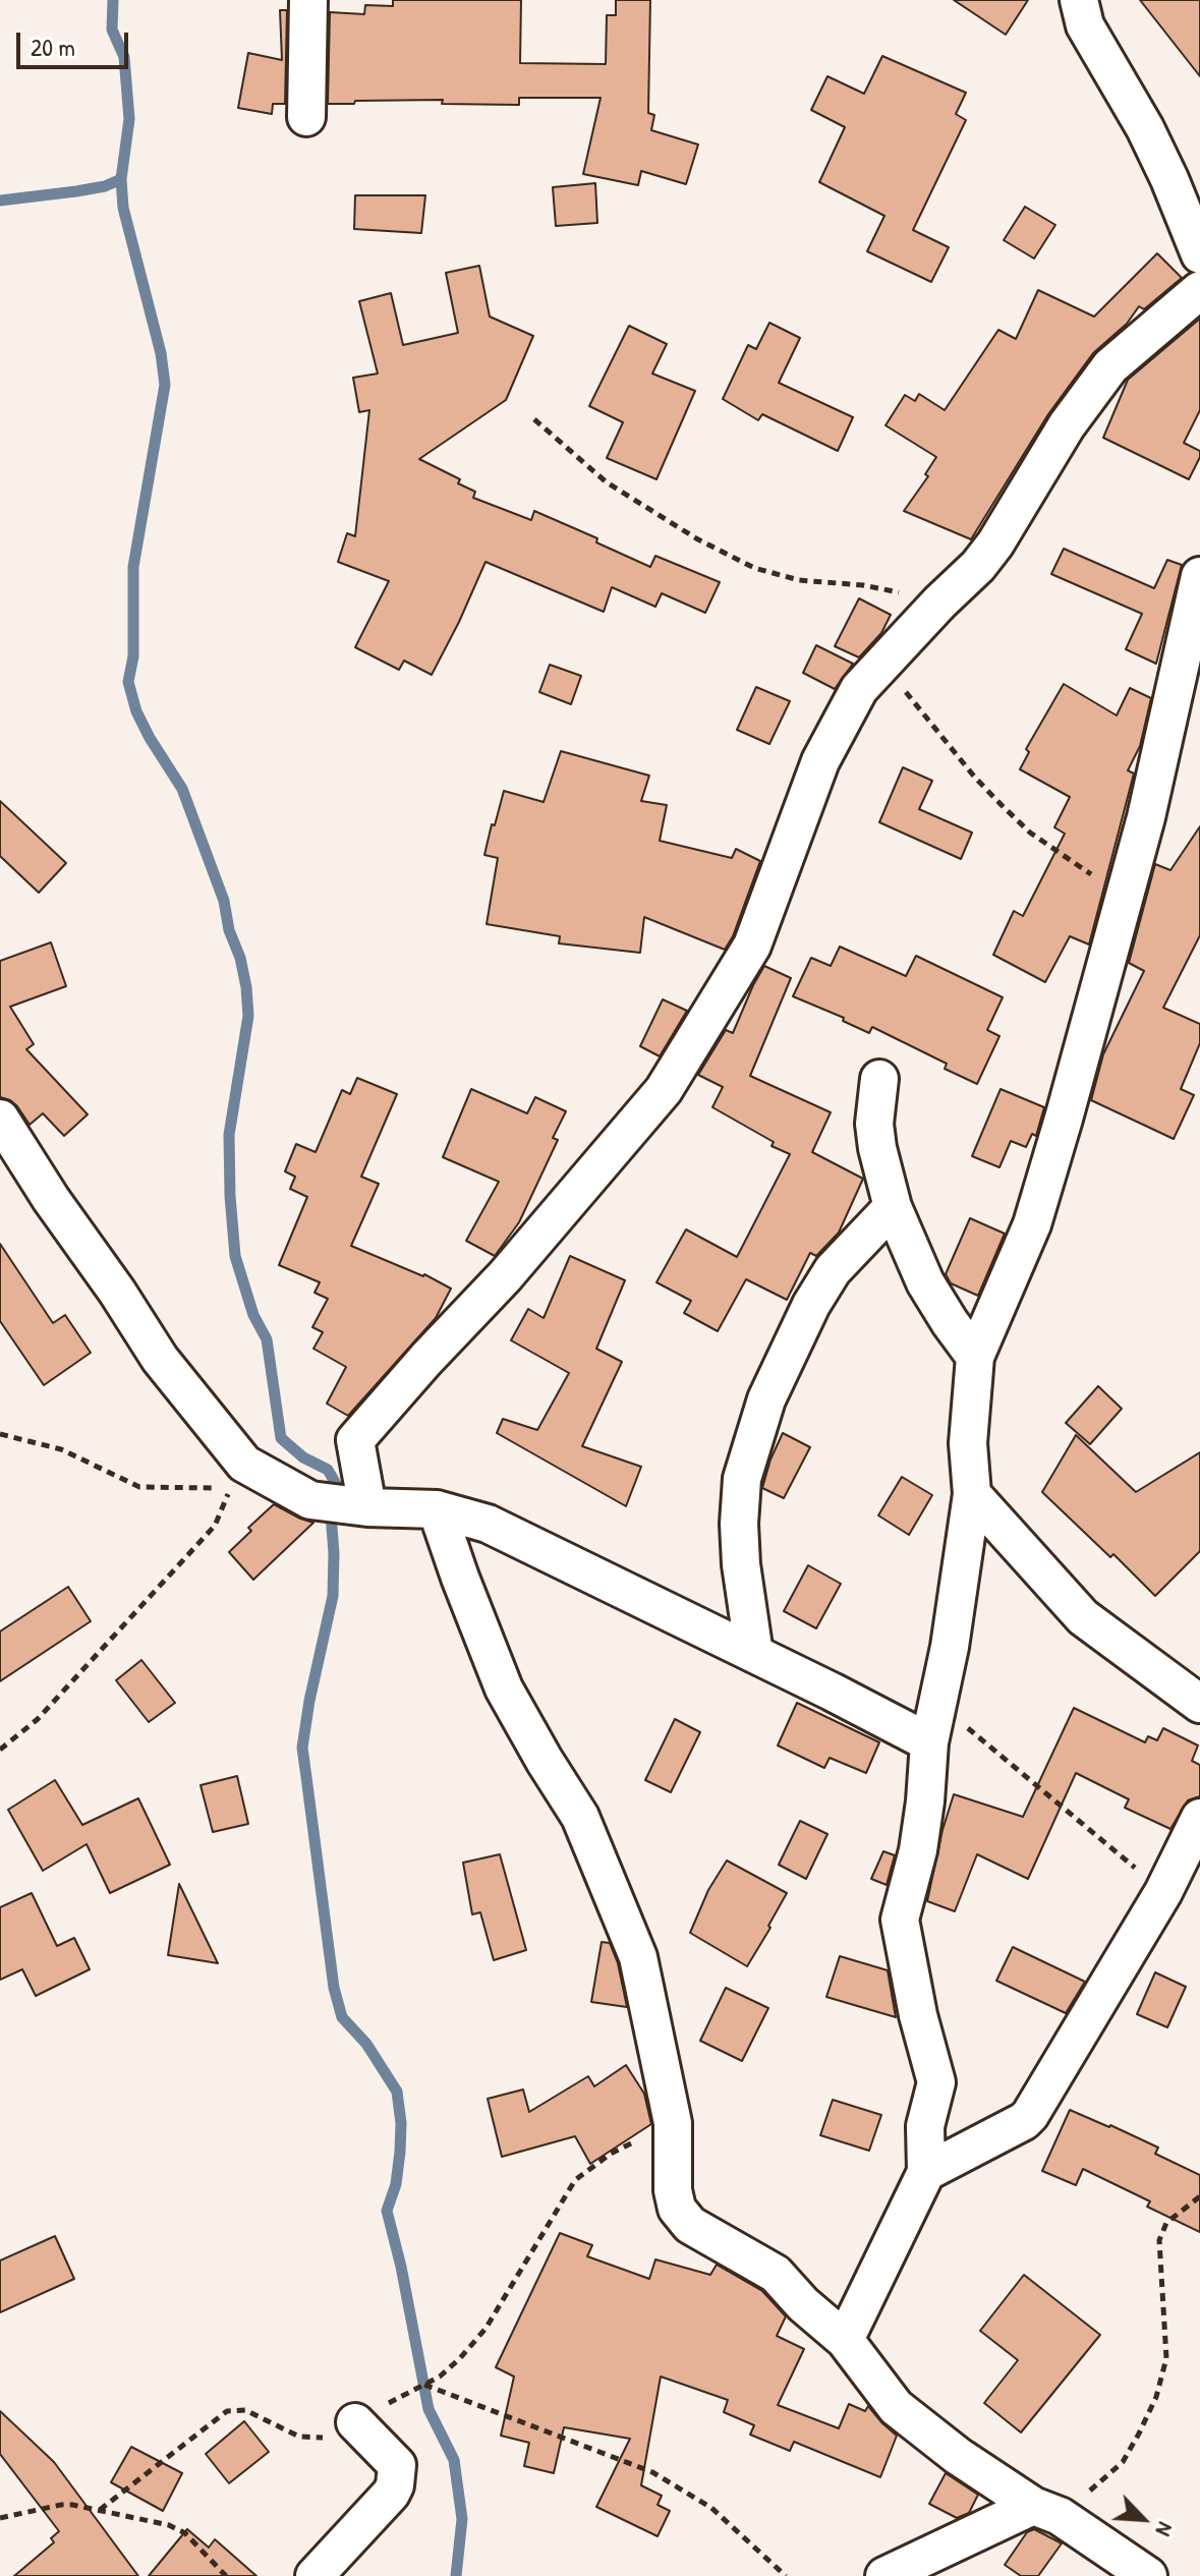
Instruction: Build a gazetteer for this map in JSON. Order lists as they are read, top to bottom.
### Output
{
  "scale_bar": "20 m",
  "north": "bottom right"
}
